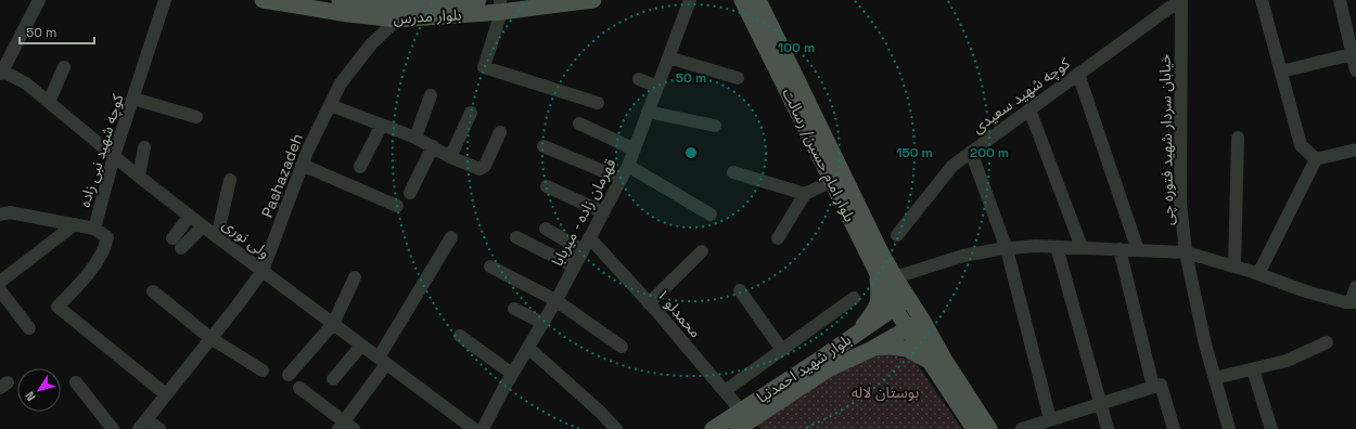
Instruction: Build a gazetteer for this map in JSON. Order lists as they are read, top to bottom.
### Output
{
  "streets": {
    "main road": ["بلوار مدرس", "بلوار امام حسین/ رسالت", "بلوار شهید احمدنیا"],
    "street": [
      "کوچه شهید سعیدی",
      "خیابان سردار شهید فتوره چی",
      "کوچه شهید نبی زاده",
      "Pashazadeh",
      "قهرمان زاده - میربابا",
      "ولی نوری",
      "محمدلو ۱"
    ]
  },
  "crossings": [
    ["بلوار مدرس", "Pashazadeh"],
    ["کوچه شهید سعیدی", "خیابان سردار شهید فتوره چی"],
    ["کوچه شهید نبی زاده", "ولی نوری"],
    ["بلوار امام حسین/ رسالت", "بلوار شهید احمدنیا"],
    ["Pashazadeh", "ولی نوری"],
    ["قهرمان زاده - میربابا", "محمدلو ۱"],
    ["محمدلو ۱", "بلوار شهید احمدنیا"]
  ],
  "parks": ["بوستان لاله"],
  "scale_bar": "50 m",
  "north": "bottom left",
  "rings": [
    "100 m",
    "50 m",
    "150 m",
    "200 m"
  ]
}
